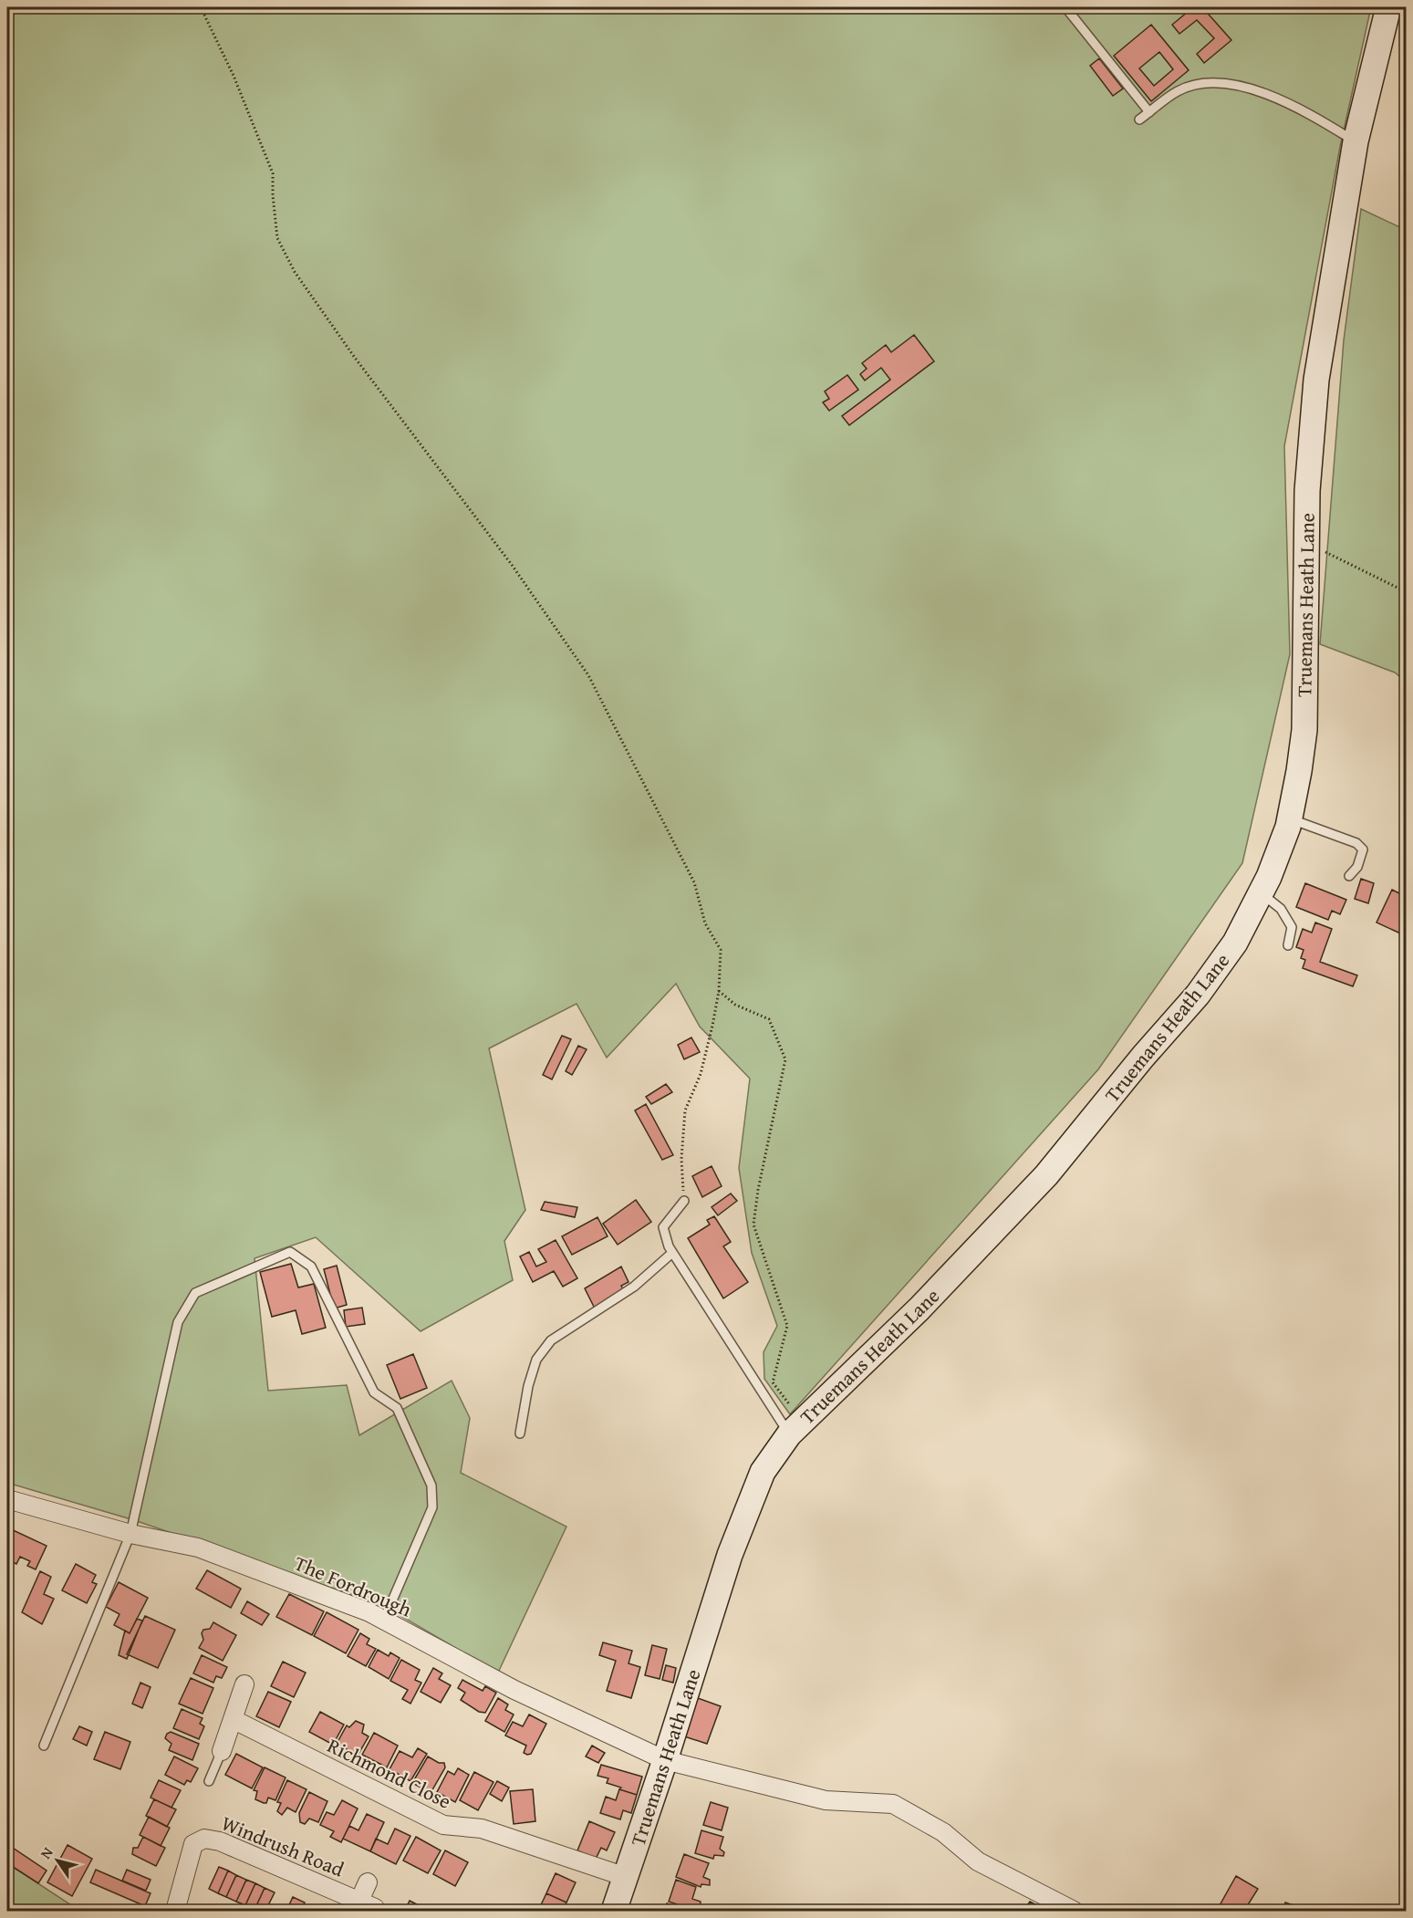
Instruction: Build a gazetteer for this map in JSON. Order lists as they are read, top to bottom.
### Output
{
  "streets": {
    "street": [
      "Truemans Heath Lane",
      "The Fordrough",
      "Richmond Close",
      "Windrush Road"
    ]
  },
  "crossings": [
    ["Truemans Heath Lane", "The Fordrough"],
    ["Truemans Heath Lane", "Richmond Close"]
  ],
  "north": "top left"
}
